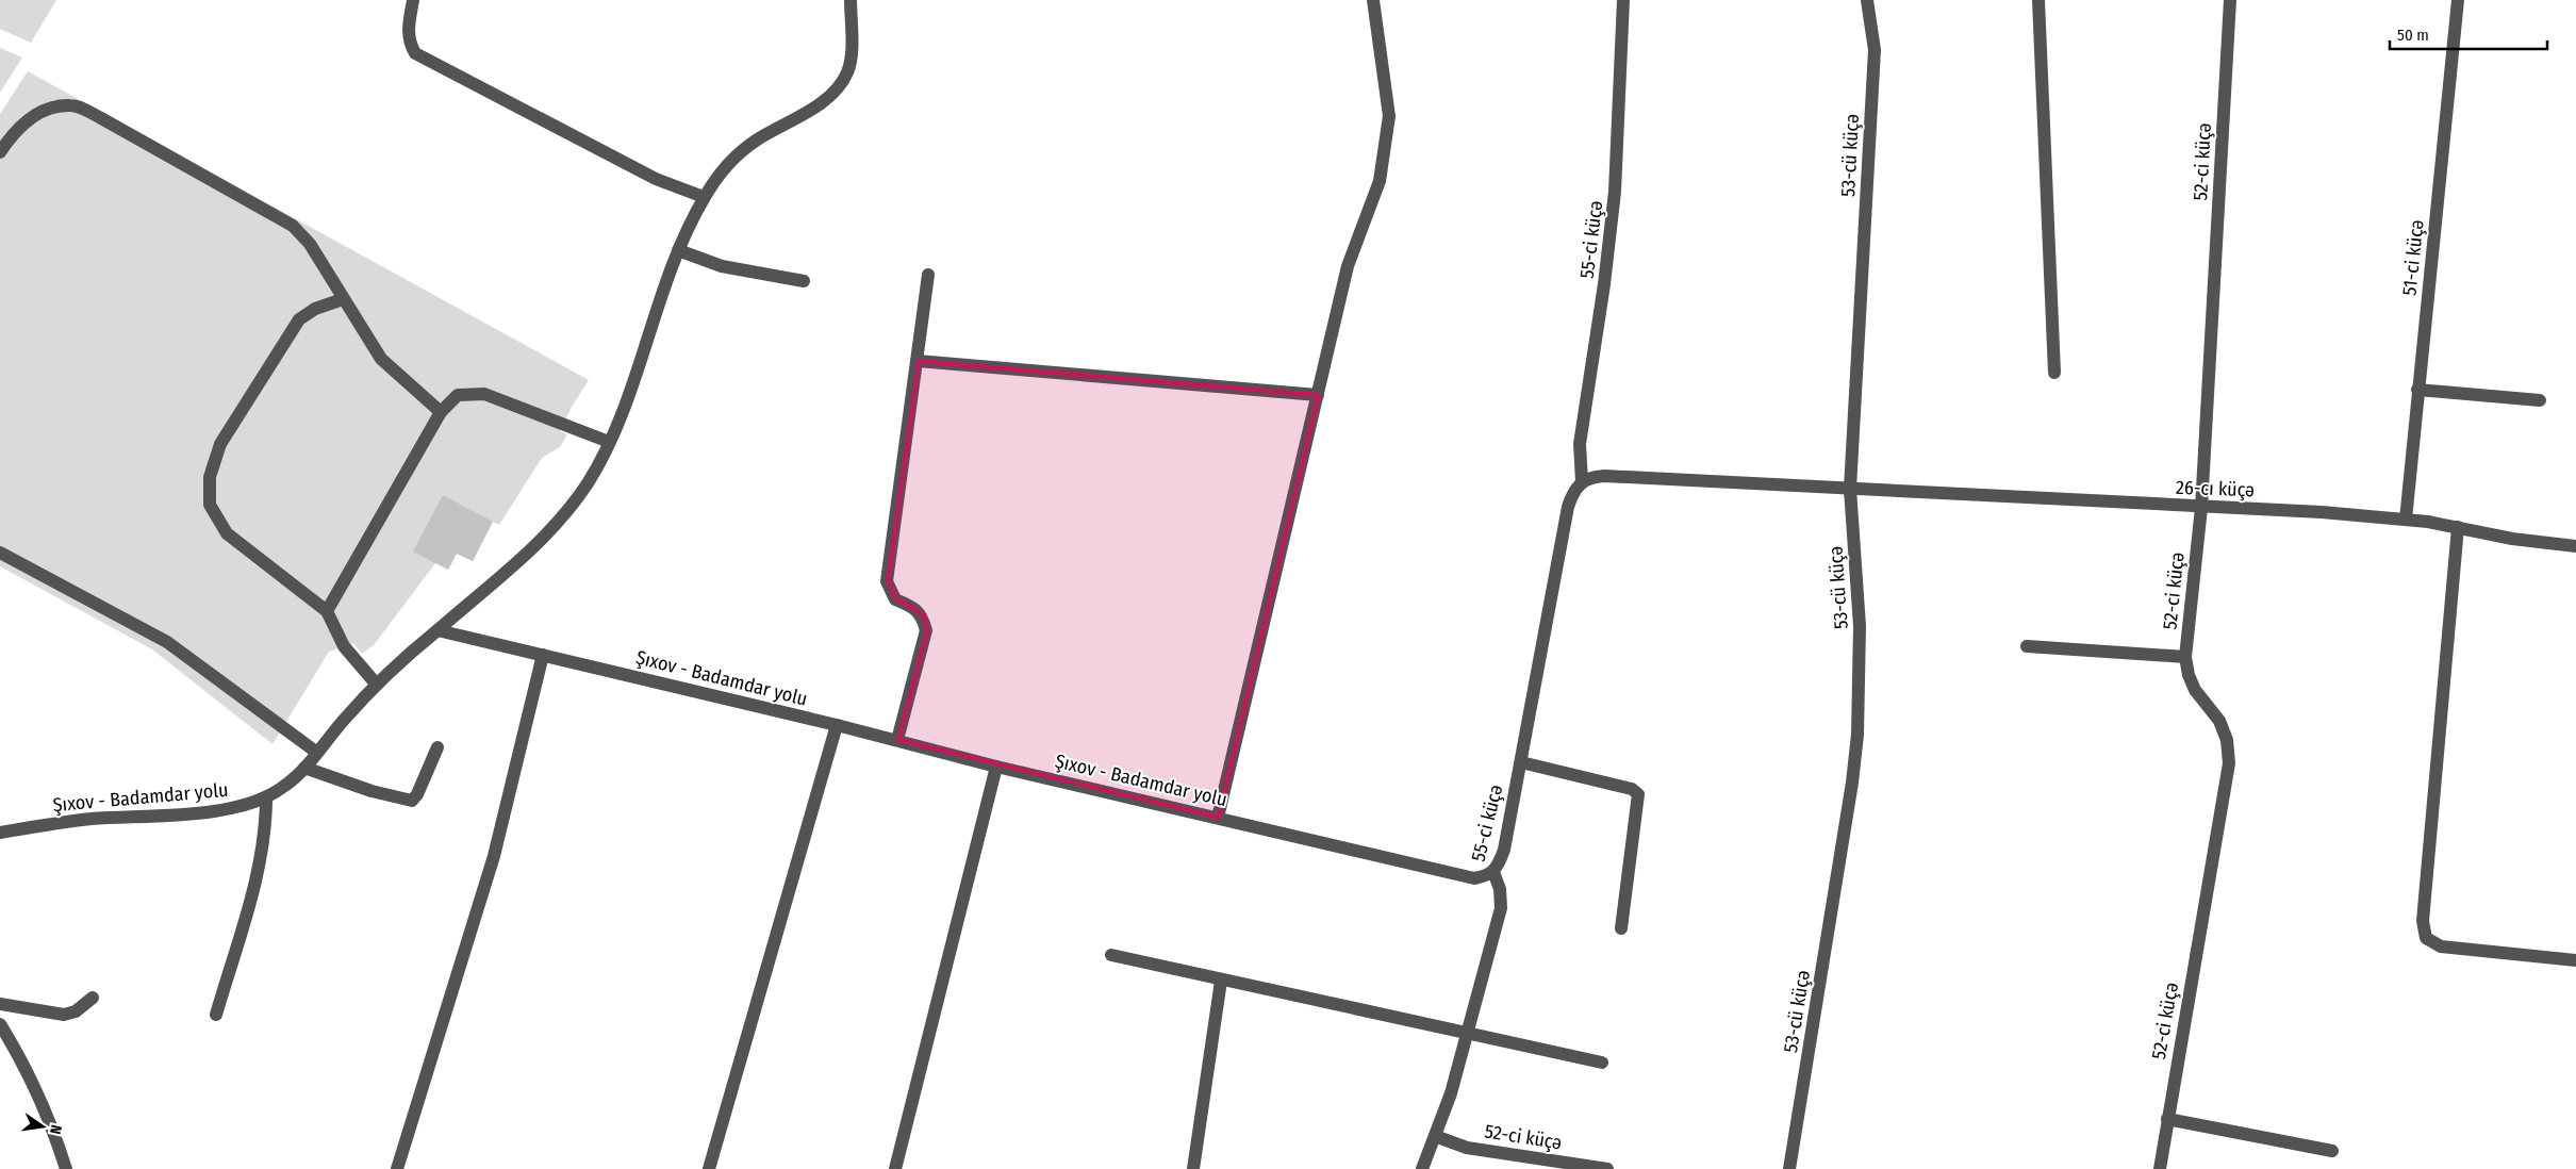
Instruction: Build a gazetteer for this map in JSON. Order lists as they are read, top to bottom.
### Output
{
  "streets": {
    "street": [
      "53-cü küçə",
      "52-ci küçə",
      "55-ci küçə",
      "51-ci küçə",
      "26-cı küçə",
      "Şıxov - Badamdar yolu"
    ]
  },
  "crossings": [
    ["53-cü küçə", "26-cı küçə"],
    ["52-ci küçə", "55-ci küçə"],
    ["52-ci küçə", "26-cı küçə"],
    ["55-ci küçə", "Şıxov - Badamdar yolu"],
    ["51-ci küçə", "26-cı küçə"]
  ],
  "scale_bar": "50 m",
  "north": "right"
}
